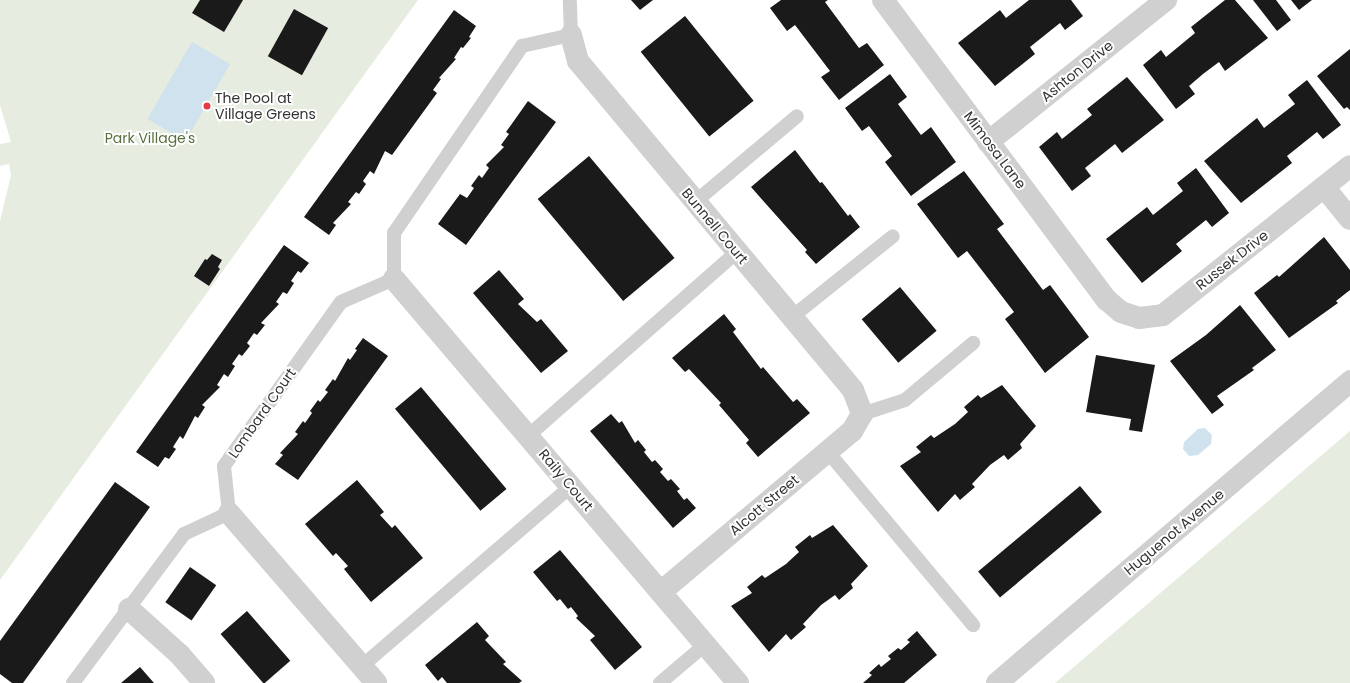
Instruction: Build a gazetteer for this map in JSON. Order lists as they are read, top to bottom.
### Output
{
  "streets": {
    "street": [
      "Ashton Drive",
      "Mimosa Lane",
      "Bunnell Court",
      "Russek Drive",
      "Raily Court",
      "Alcott Street",
      "Huguenot Avenue"
    ],
    "lane": ["Lombard Court"]
  },
  "crossings": [
    ["Ashton Drive", "Mimosa Lane"],
    ["Mimosa Lane", "Russek Drive"],
    ["Bunnell Court", "Alcott Street"],
    ["Lombard Court", "Raily Court"],
    ["Raily Court", "Alcott Street"]
  ],
  "parks": ["Park Village's"],
  "places": ["The Pool at Village Greens"]
}
